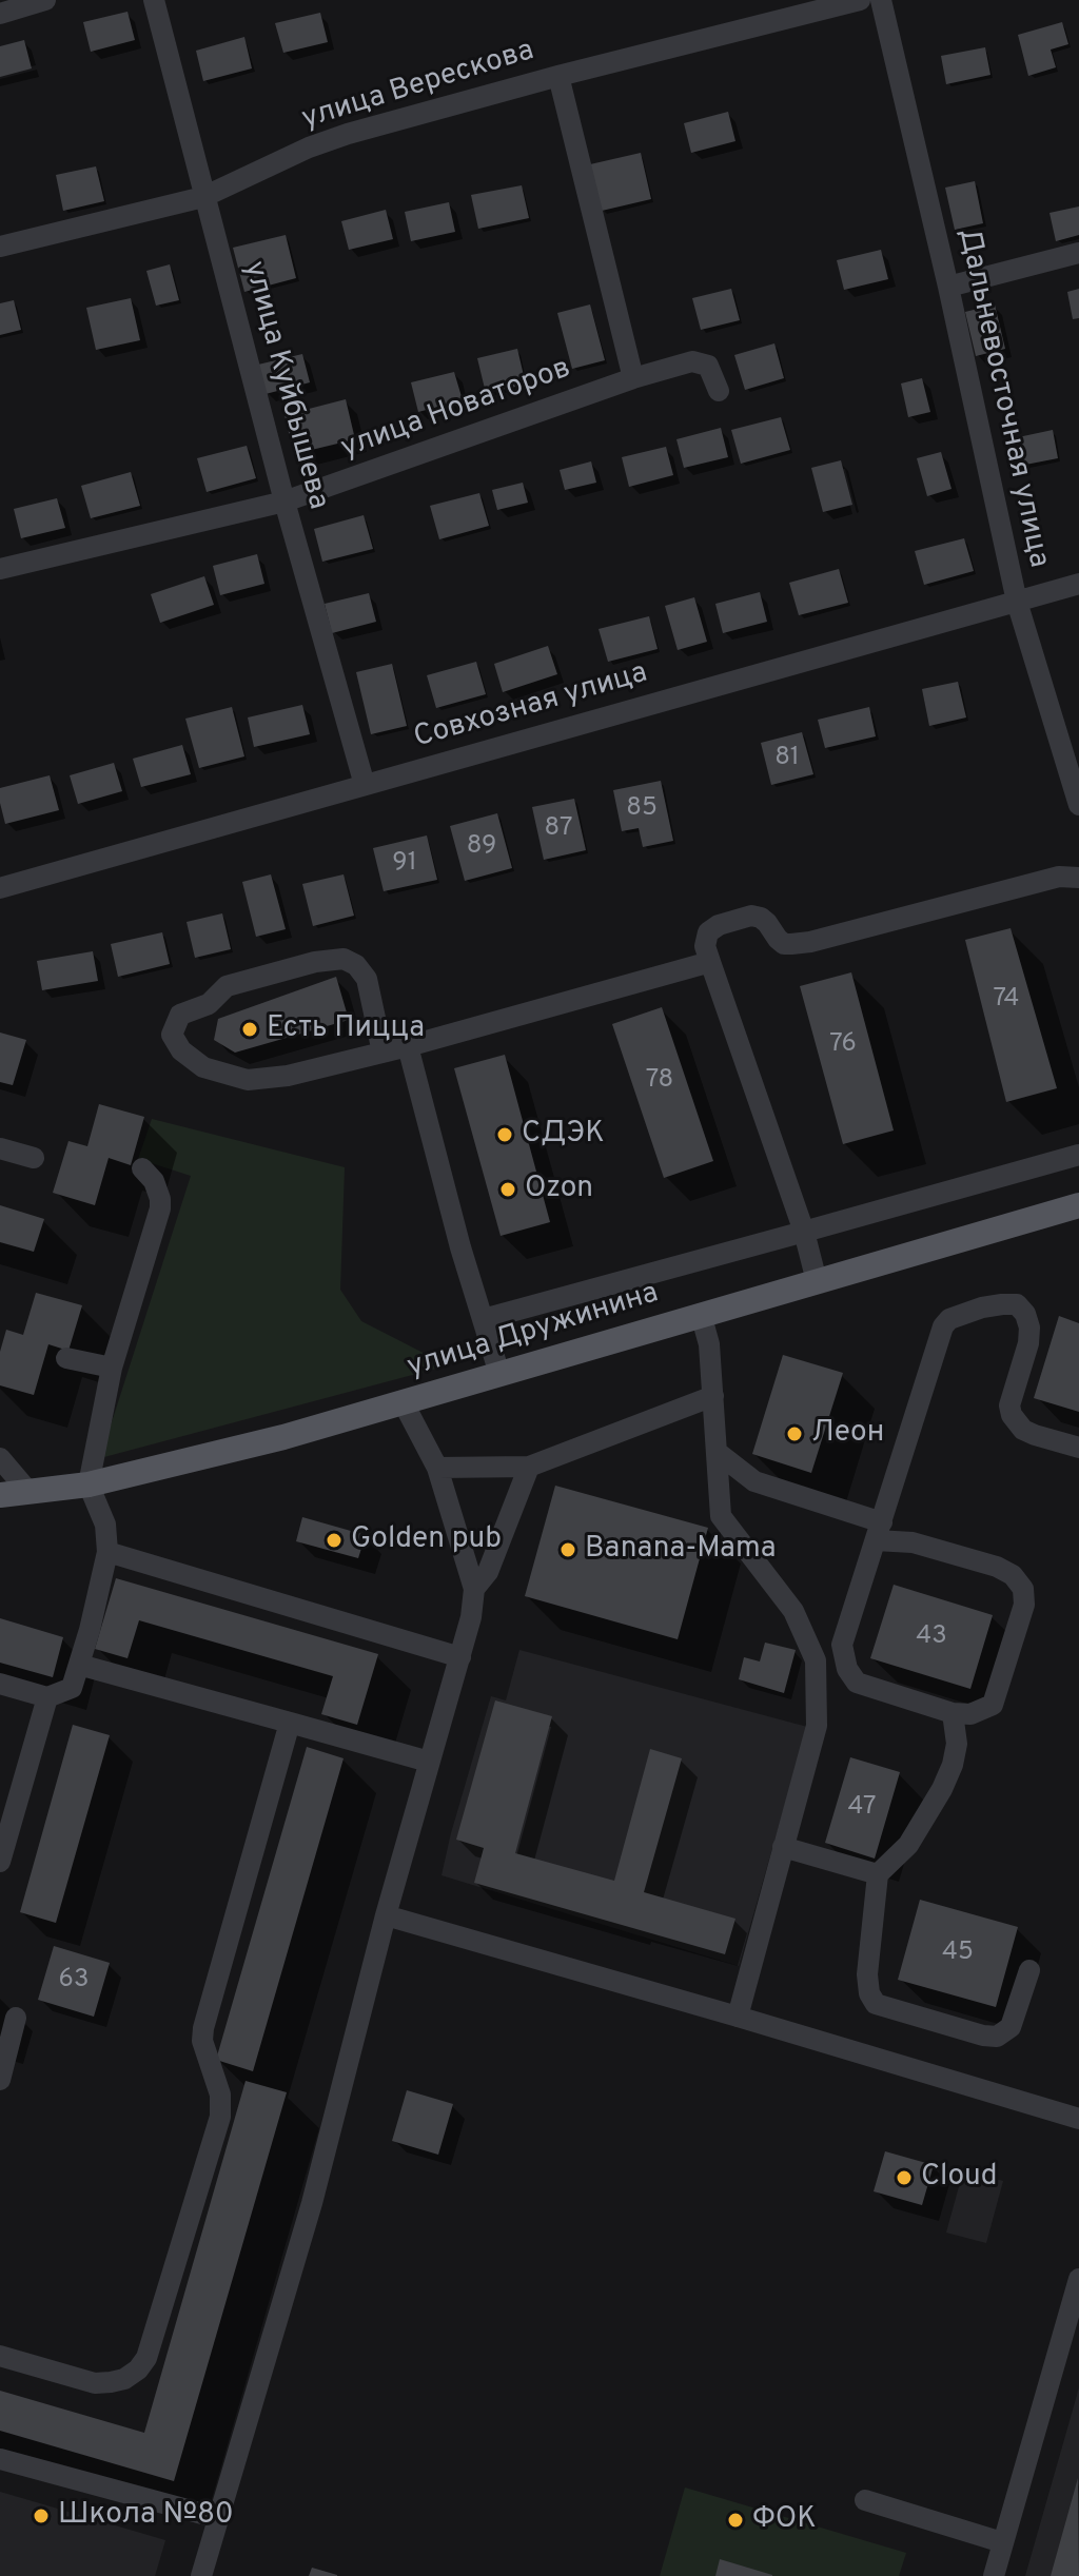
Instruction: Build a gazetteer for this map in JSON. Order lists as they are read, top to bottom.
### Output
{
  "streets": {
    "main road": ["улица Дружинина"],
    "street": [
      "улица Верескова",
      "улица Куйбышева",
      "Дальневосточная улица",
      "улица Новаторов",
      "Совхозная улица"
    ]
  },
  "crossings": [
    ["улица Верескова", "улица Куйбышева"],
    ["улица Куйбышева", "улица Новаторов"],
    ["улица Куйбышева", "Совхозная улица"],
    ["Дальневосточная улица", "Совхозная улица"]
  ],
  "places": [
    "Есть Пицца",
    "СДЭК",
    "Ozon",
    "Леон",
    "Golden pub",
    "Banana-Mama",
    "Cloud",
    "Школа №80",
    "ФОК"
  ],
  "house_numbers": [
    "81",
    "85",
    "87",
    "89",
    "91",
    "74",
    "76",
    "78",
    "43",
    "47",
    "45",
    "63"
  ]
}
